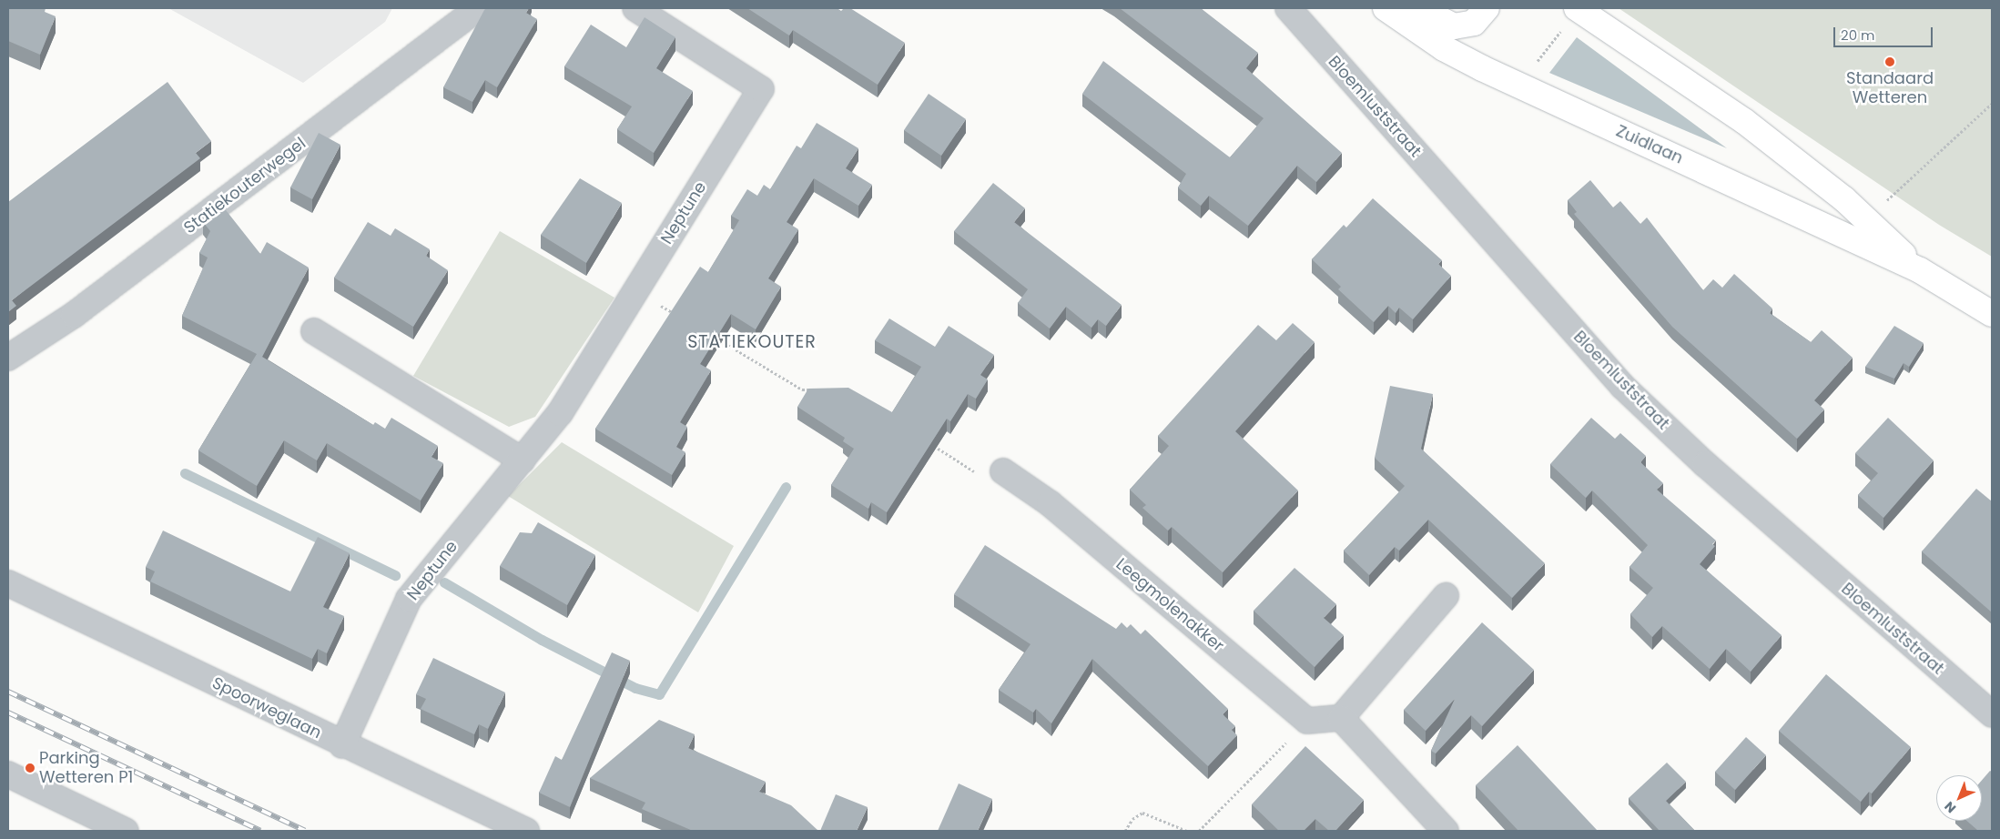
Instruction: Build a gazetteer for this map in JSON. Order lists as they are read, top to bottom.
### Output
{
  "streets": {
    "main road": ["Zuidlaan"],
    "street": [
      "Bloemluststraat",
      "Statiekouterwegel",
      "Neptune",
      "Leegmolenakker",
      "Spoorweglaan"
    ]
  },
  "crossings": [
    ["Neptune", "Spoorweglaan"]
  ],
  "districts": ["STATIEKOUTER"],
  "places": ["Standaard Wetteren", "Parking Wetteren P1"],
  "scale_bar": "20 m",
  "north": "bottom left"
}
